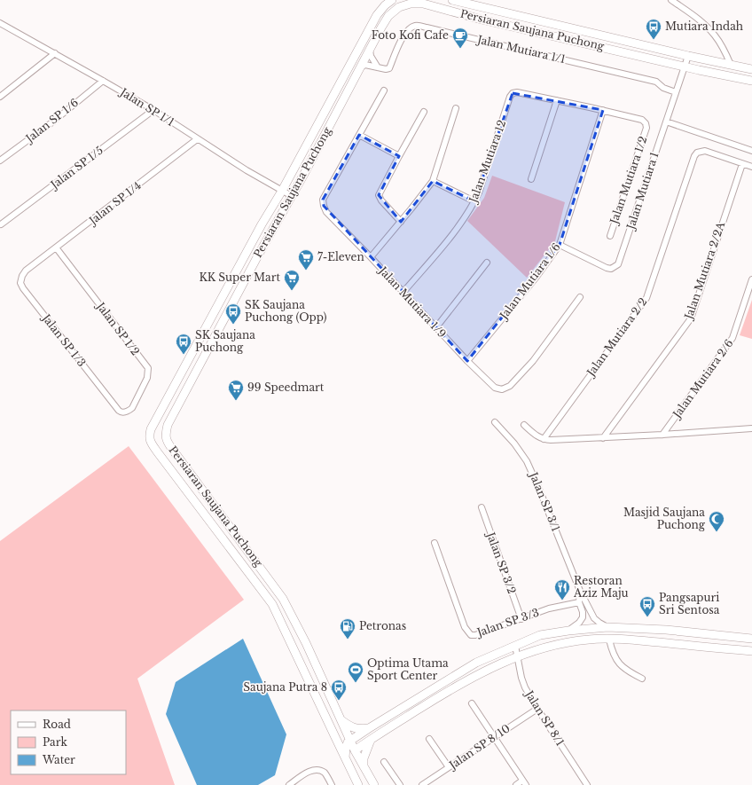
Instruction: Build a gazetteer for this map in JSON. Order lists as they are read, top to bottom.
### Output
{
  "streets": {
    "street": [
      "Persiaran Saujana Puchong",
      "Jalan Mutiara 1/1",
      "Jalan SP 1/1",
      "Jalan SP 1/6",
      "Jalan Mutiara 12",
      "Jalan SP 1/5",
      "Jalan Mutiara 1/2",
      "Jalan Mutiara 1",
      "Jalan SP 1/4",
      "Jalan Mutiara 2/2A",
      "Jalan Mutiara 1/6",
      "Jalan Mutiara 1/9",
      "Jalan SP 1/2",
      "Jalan Mutiara 2/2",
      "Jalan SP 1/3",
      "Jalan Mutiara 2/6",
      "Jalan SP 3/1",
      "Jalan SP 3/2",
      "Jalan SP 3/3",
      "Jalan SP 8/1",
      "Jalan SP 8/10"
    ]
  },
  "crossings": [
    ["Persiaran Saujana Puchong", "Jalan SP 1/1"],
    ["Persiaran Saujana Puchong", "Jalan Mutiara 1"],
    ["Jalan Mutiara 1/1", "Jalan Mutiara 1"],
    ["Jalan SP 1/1", "Jalan SP 1/6"],
    ["Jalan SP 1/1", "Jalan SP 1/5"],
    ["Jalan SP 1/1", "Jalan SP 1/4"],
    ["Jalan Mutiara 12", "Jalan Mutiara 1/9"],
    ["Jalan Mutiara 1/2", "Jalan Mutiara 1/6"],
    ["Jalan Mutiara 1", "Jalan Mutiara 1/6"],
    ["Jalan SP 1/4", "Jalan SP 1/2"],
    ["Jalan SP 1/4", "Jalan SP 1/3"],
    ["Jalan Mutiara 2/2A", "Jalan Mutiara 2/2"],
    ["Jalan Mutiara 1/6", "Jalan Mutiara 1/9"],
    ["Jalan SP 1/2", "Jalan SP 1/3"],
    ["Jalan SP 3/1", "Jalan SP 3/3"],
    ["Jalan SP 3/2", "Jalan SP 3/3"],
    ["Jalan SP 8/1", "Jalan SP 8/10"]
  ],
  "places": {
    "bus stop": [
      "Mutiara Indah",
      "SK Saujana Puchong (Opp)",
      "SK Saujana Puchong",
      "Pangsapuri Sri Sentosa",
      "Saujana Putra 8"
    ],
    "cafe": ["Foto Kofi Cafe"],
    "supermarket": ["7-Eleven", "KK Super Mart", "99 Speedmart"],
    "mosque": ["Masjid Saujana Puchong"],
    "restaurant": ["Restoran Aziz Maju"],
    "fuel station": ["Petronas"],
    "sports": ["Optima Utama Sport Center"]
  },
  "legend": ["Road", "Park", "Water"]
}
